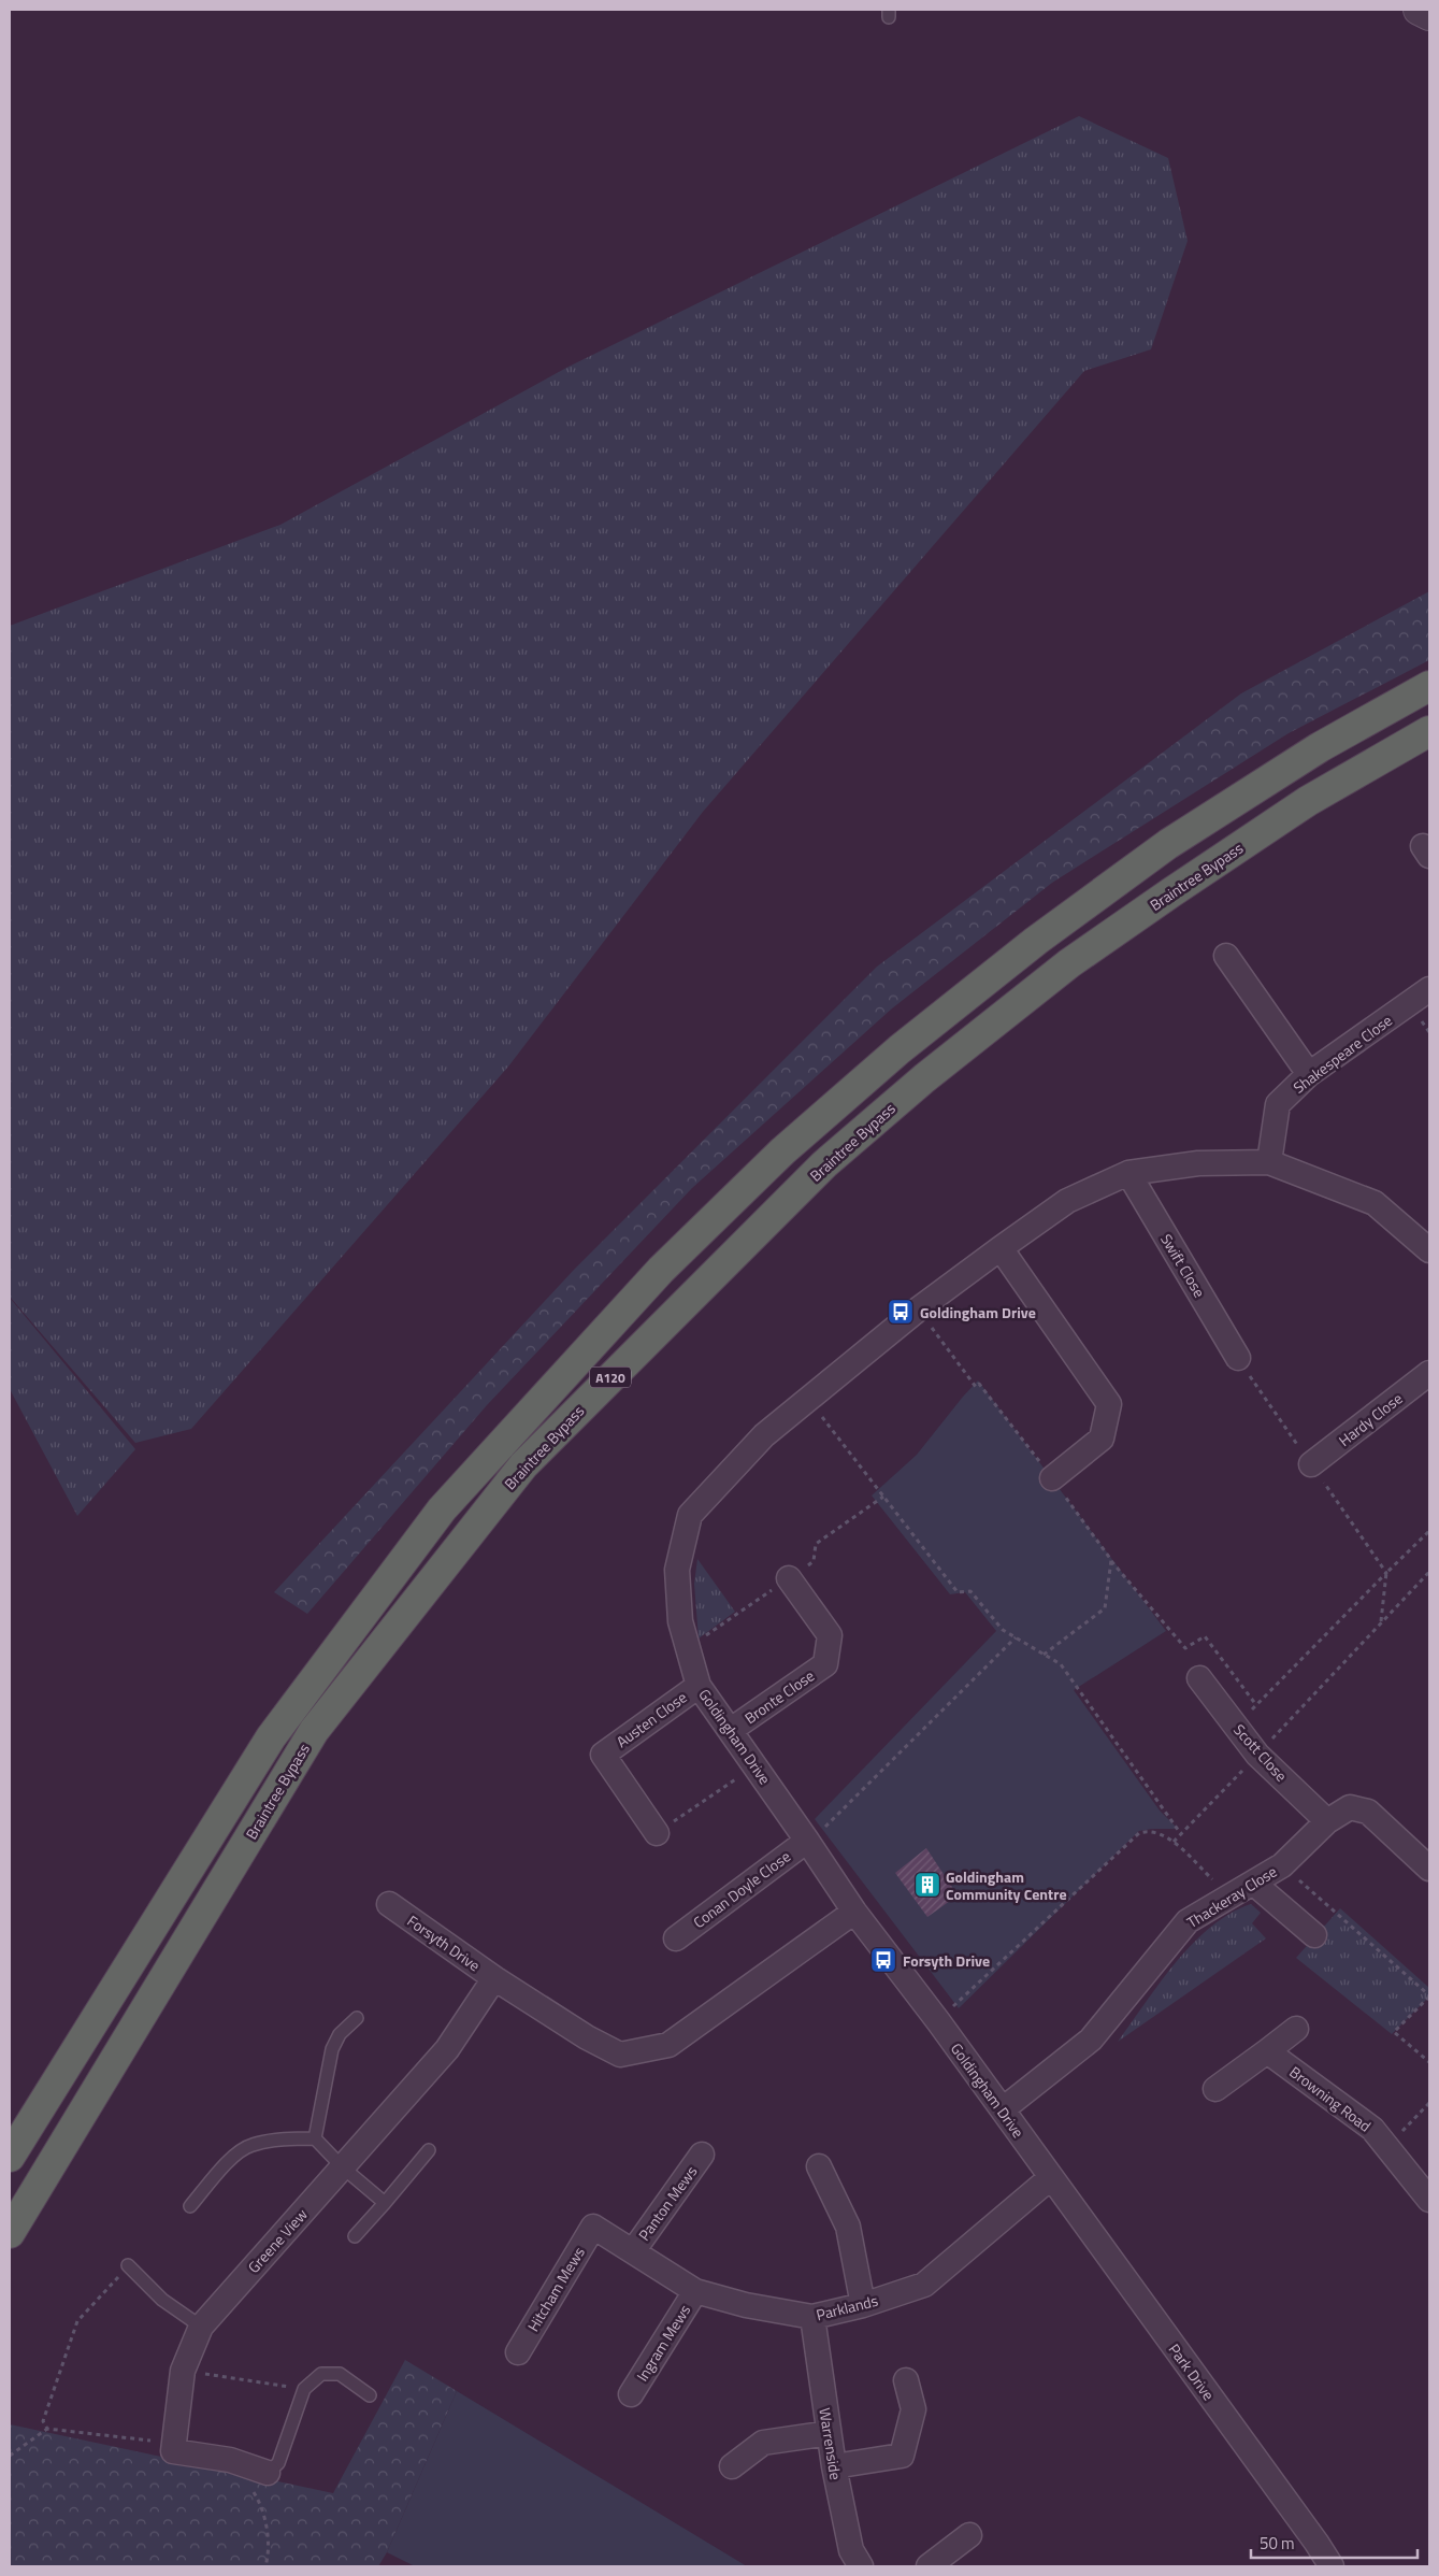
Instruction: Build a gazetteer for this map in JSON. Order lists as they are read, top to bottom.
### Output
{
  "streets": {
    "highway": ["Braintree Bypass", "A120"],
    "street": [
      "Shakespeare Close",
      "Swift Close",
      "Hardy Close",
      "Bronte Close",
      "Austen Close",
      "Goldingham Drive",
      "Scott Close",
      "Conan Doyle Close",
      "Thackeray Close",
      "Forsyth Drive",
      "Browning Road",
      "Panton Mews",
      "Greene View",
      "Hitcham Mews",
      "Parklands",
      "Ingram Mews",
      "Park Drive",
      "Warrenside"
    ]
  },
  "crossings": [
    ["Shakespeare Close", "Goldingham Drive"],
    ["Swift Close", "Goldingham Drive"],
    ["Bronte Close", "Goldingham Drive"],
    ["Austen Close", "Goldingham Drive"],
    ["Goldingham Drive", "Conan Doyle Close"],
    ["Goldingham Drive", "Thackeray Close"],
    ["Goldingham Drive", "Forsyth Drive"],
    ["Goldingham Drive", "Parklands"],
    ["Goldingham Drive", "Park Drive"],
    ["Scott Close", "Thackeray Close"],
    ["Forsyth Drive", "Greene View"],
    ["Panton Mews", "Parklands"],
    ["Hitcham Mews", "Parklands"],
    ["Parklands", "Ingram Mews"],
    ["Parklands", "Park Drive"],
    ["Parklands", "Warrenside"]
  ],
  "places": {
    "bus stop": ["Goldingham Drive", "Forsyth Drive"],
    "building": ["Goldingham Community Centre"]
  },
  "scale_bar": "50 m"
}
